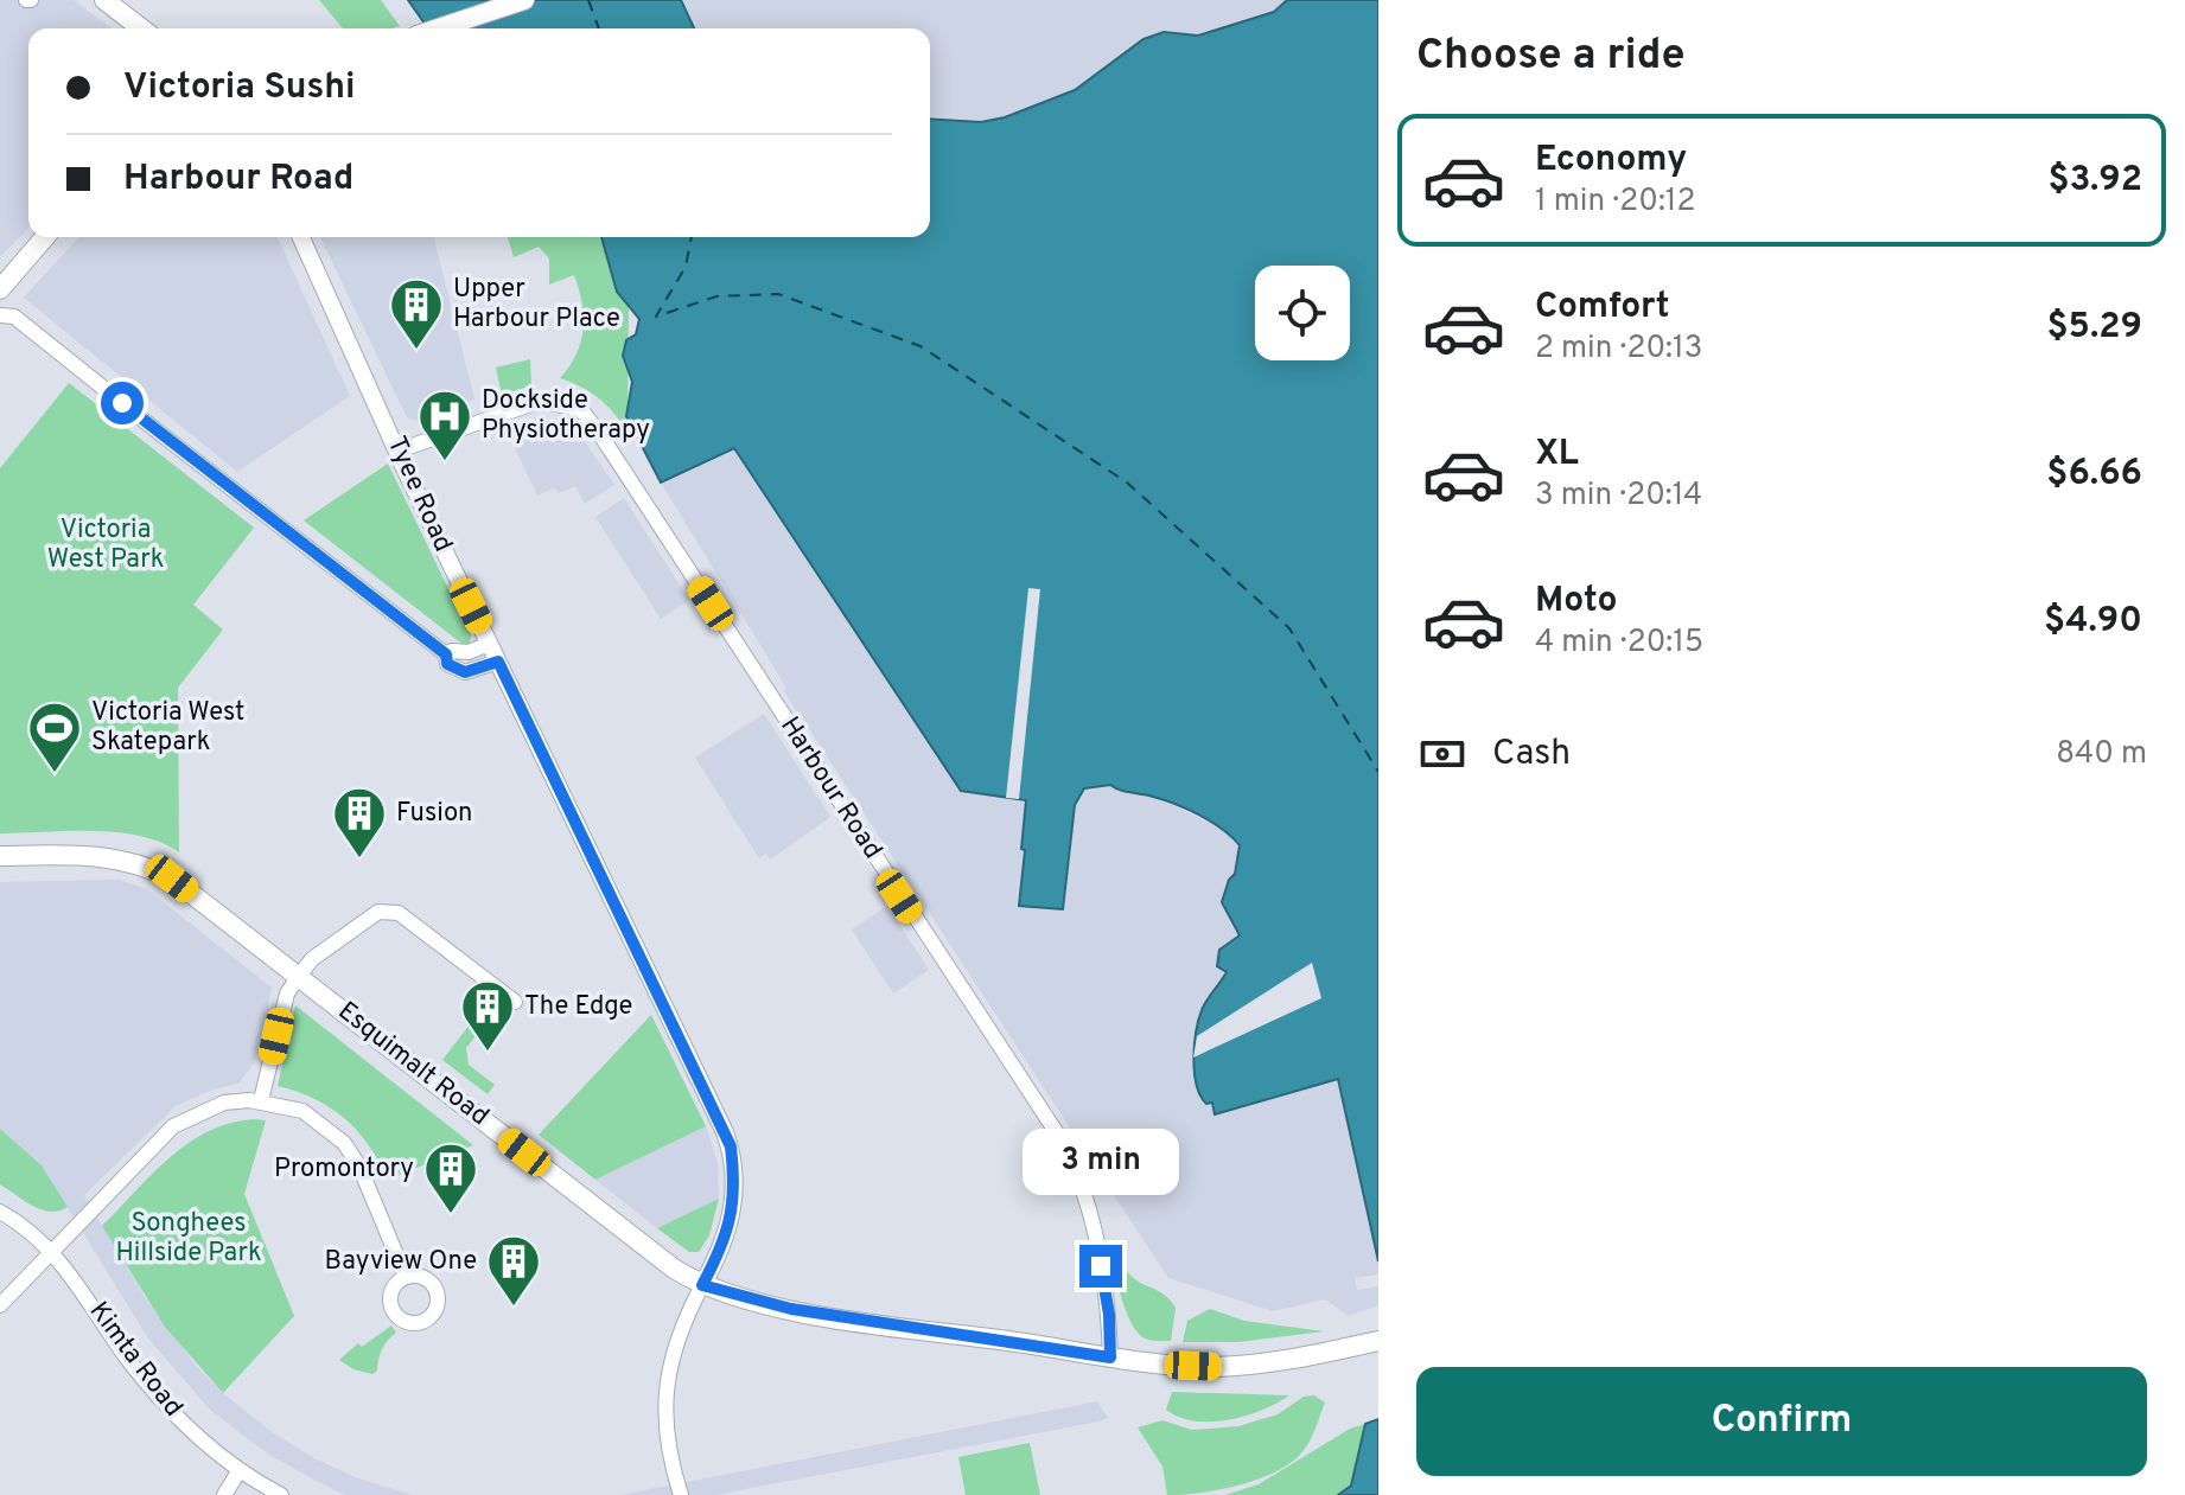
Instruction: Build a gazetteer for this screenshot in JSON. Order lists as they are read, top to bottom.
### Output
{
  "streets": {
    "main road": ["Esquimalt Road"],
    "street": ["Tyee Road", "Harbour Road", "Kimta Road"]
  },
  "crossings": [
    ["Tyee Road", "Harbour Road"],
    ["Tyee Road", "Esquimalt Road"],
    ["Harbour Road", "Esquimalt Road"]
  ],
  "parks": ["Victoria West Park", "Songhees Hillside Park"],
  "places": {
    "building": [
      "Upper Harbour Place",
      "Fusion",
      "The Edge",
      "Promontory",
      "Bayview One"
    ],
    "hospital": ["Dockside Physiotherapy"],
    "sports": ["Victoria West Skatepark"]
  },
  "page": {
    "heading": "Choose a ride",
    "banner": ["Victoria Sushi", "Harbour Road"],
    "list": [
      {
        "name": "Economy",
        "note": "1 min · 20:12",
        "value": "$3.92"
      },
      {
        "name": "Comfort",
        "note": "2 min · 20:13",
        "value": "$5.29"
      },
      {
        "name": "XL",
        "note": "3 min · 20:14",
        "value": "$6.66"
      },
      {
        "name": "Moto",
        "note": "4 min · 20:15",
        "value": "$4.90"
      }
    ],
    "pay": ["Cash", "840 m"],
    "bubble": "3 min",
    "buttons": "Confirm"
  }
}
